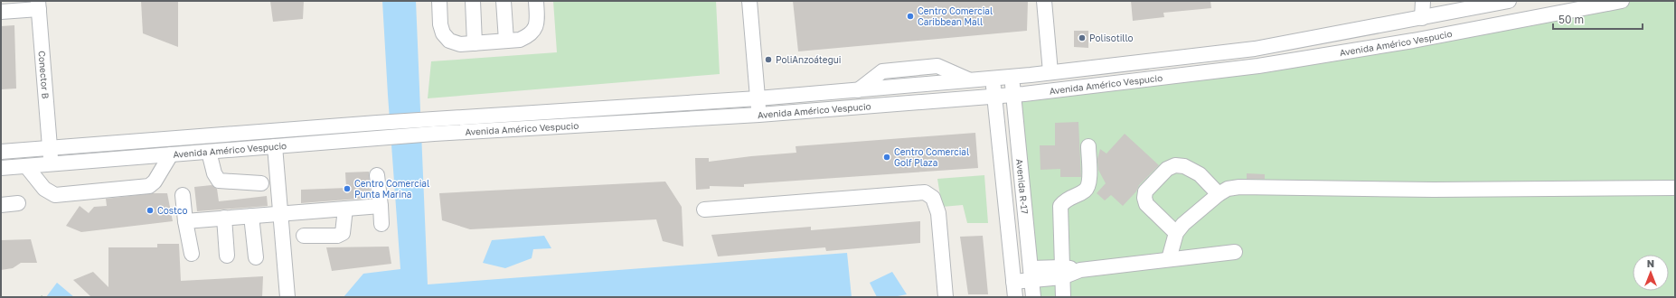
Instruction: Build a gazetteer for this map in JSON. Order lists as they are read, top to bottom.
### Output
{
  "streets": {
    "street": ["Avenida Américo Vespucio", "Conector B", "Avenida R-17"]
  },
  "crossings": [
    ["Avenida Américo Vespucio", "Conector B"],
    ["Avenida Américo Vespucio", "Avenida R-17"]
  ],
  "places": [
    "Centro Comercial Caribbean Mall",
    "Polisotillo",
    "PoliAnzoátegui",
    "Centro Comercial Golf Plaza",
    "Centro Comercial Punta Marina",
    "Costco"
  ],
  "scale_bar": "50 m",
  "north": "top"
}
